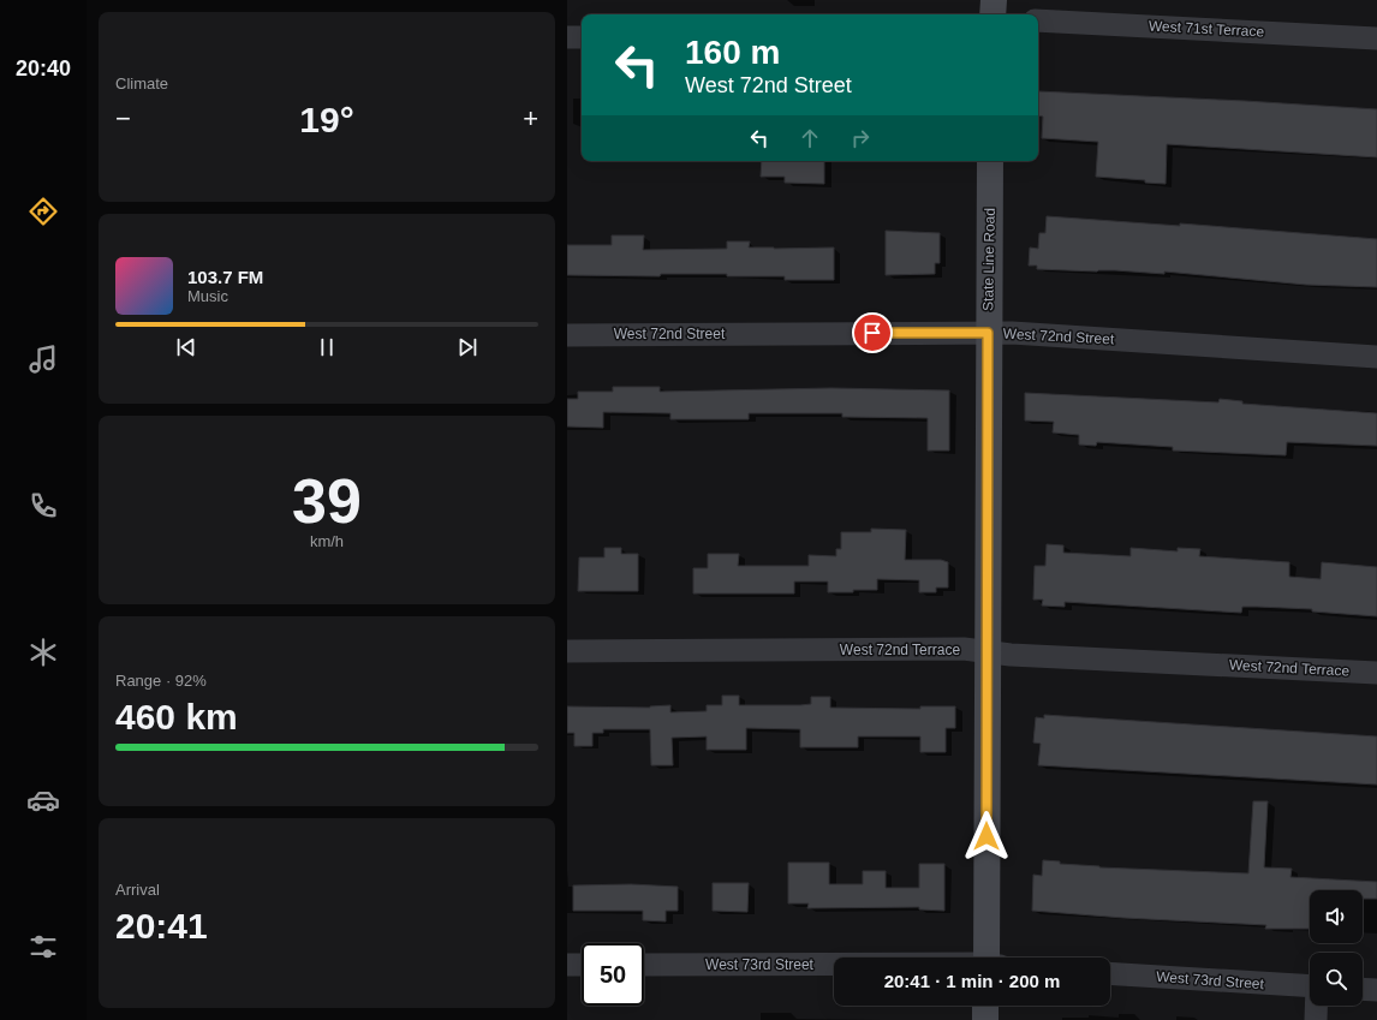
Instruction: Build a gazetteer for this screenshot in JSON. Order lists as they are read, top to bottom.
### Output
{
  "streets": {
    "main road": ["State Line Road"],
    "street": [
      "West 71st Terrace",
      "West 72nd Street",
      "West 72nd Terrace",
      "West 73rd Street"
    ]
  },
  "crossings": [
    ["State Line Road", "West 72nd Street"],
    ["State Line Road", "West 72nd Terrace"]
  ],
  "page": {
    "tabs": "20:40",
    "tile": [
      "Climate",
      ["39", "km/h"],
      ["Range · 92%", "460 km"],
      ["Arrival", "20:41"]
    ],
    "turn": ["160 m", "West 72nd Street"],
    "heat": ["−", "19°", "+"],
    "song": ["103.7 FM", "Music"],
    "limit": "50",
    "trip": "20:41 · 1 min · 200 m"
  }
}
